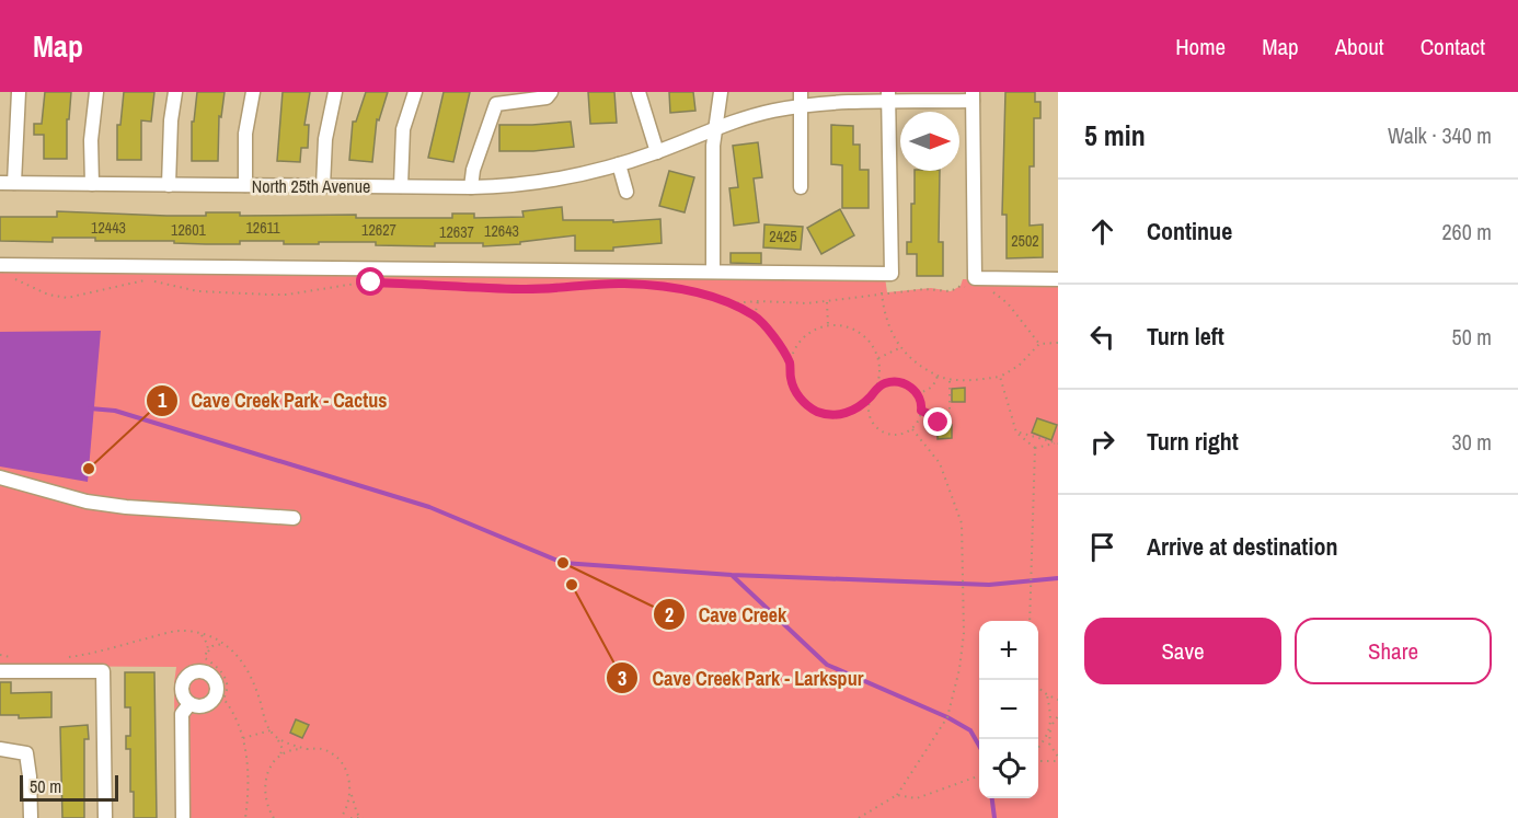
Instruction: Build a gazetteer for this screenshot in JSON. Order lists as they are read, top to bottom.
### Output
{
  "streets": {
    "street": ["North 25th Avenue"]
  },
  "places": ["Cave Creek Park - Cactus", "Cave Creek", "Cave Creek Park - Larkspur"],
  "house_numbers": [
    "12443",
    "12611",
    "12601",
    "12627",
    "12643",
    "12637",
    "2425",
    "2502"
  ],
  "scale_bar": "50 m",
  "north": "right",
  "page": {
    "header": "Map",
    "nav": [
      "Home",
      "Map",
      "About",
      "Contact"
    ],
    "heading": ["5 min", "Walk · 340 m"],
    "list": [
      ["Continue", "260 m"],
      ["Turn left", "50 m"],
      ["Turn right", "30 m"],
      "Arrive at destination"
    ],
    "buttons": ["Save", "Share"],
    "map_buttons": ["+", "−"],
    "scale": "50 m"
  }
}
